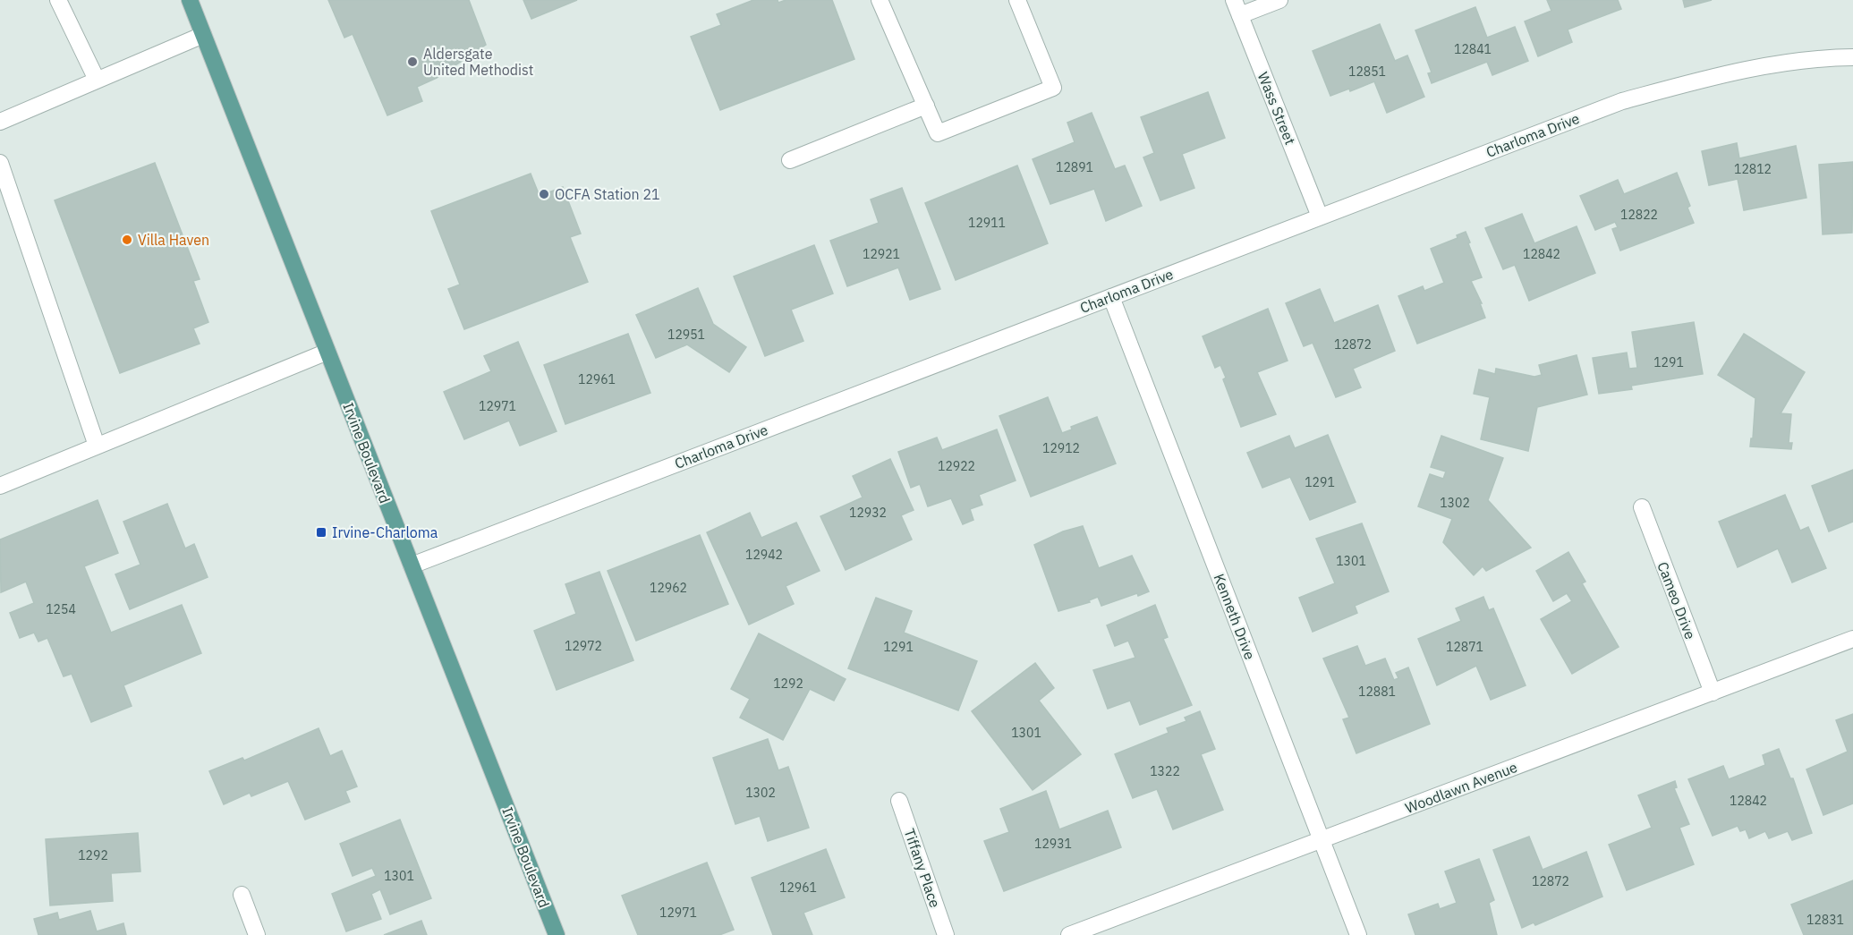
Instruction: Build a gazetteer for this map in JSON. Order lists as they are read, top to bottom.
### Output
{
  "streets": {
    "main road": ["Irvine Boulevard"],
    "street": [
      "Wass Street",
      "Charloma Drive",
      "Cameo Drive",
      "Kenneth Drive",
      "Woodlawn Avenue",
      "Tiffany Place"
    ]
  },
  "crossings": [
    ["Wass Street", "Charloma Drive"],
    ["Charloma Drive", "Irvine Boulevard"],
    ["Charloma Drive", "Kenneth Drive"],
    ["Cameo Drive", "Woodlawn Avenue"],
    ["Kenneth Drive", "Woodlawn Avenue"]
  ],
  "places": {
    "other": ["Aldersgate United Methodist", "OCFA Station 21", "Villa Haven"],
    "transit": ["Irvine-Charloma"]
  },
  "house_numbers": [
    "12841",
    "12851",
    "12891",
    "12812",
    "12822",
    "12911",
    "12921",
    "12842",
    "12951",
    "12872",
    "1291",
    "12961",
    "12971",
    "12912",
    "12922",
    "1291",
    "1302",
    "12932",
    "12942",
    "1301",
    "12962",
    "1254",
    "12972",
    "1291",
    "12871",
    "1292",
    "12881",
    "1301",
    "1322",
    "1302",
    "12842",
    "12931",
    "1292",
    "1301",
    "12872",
    "12961",
    "12971",
    "12831"
  ]
}
